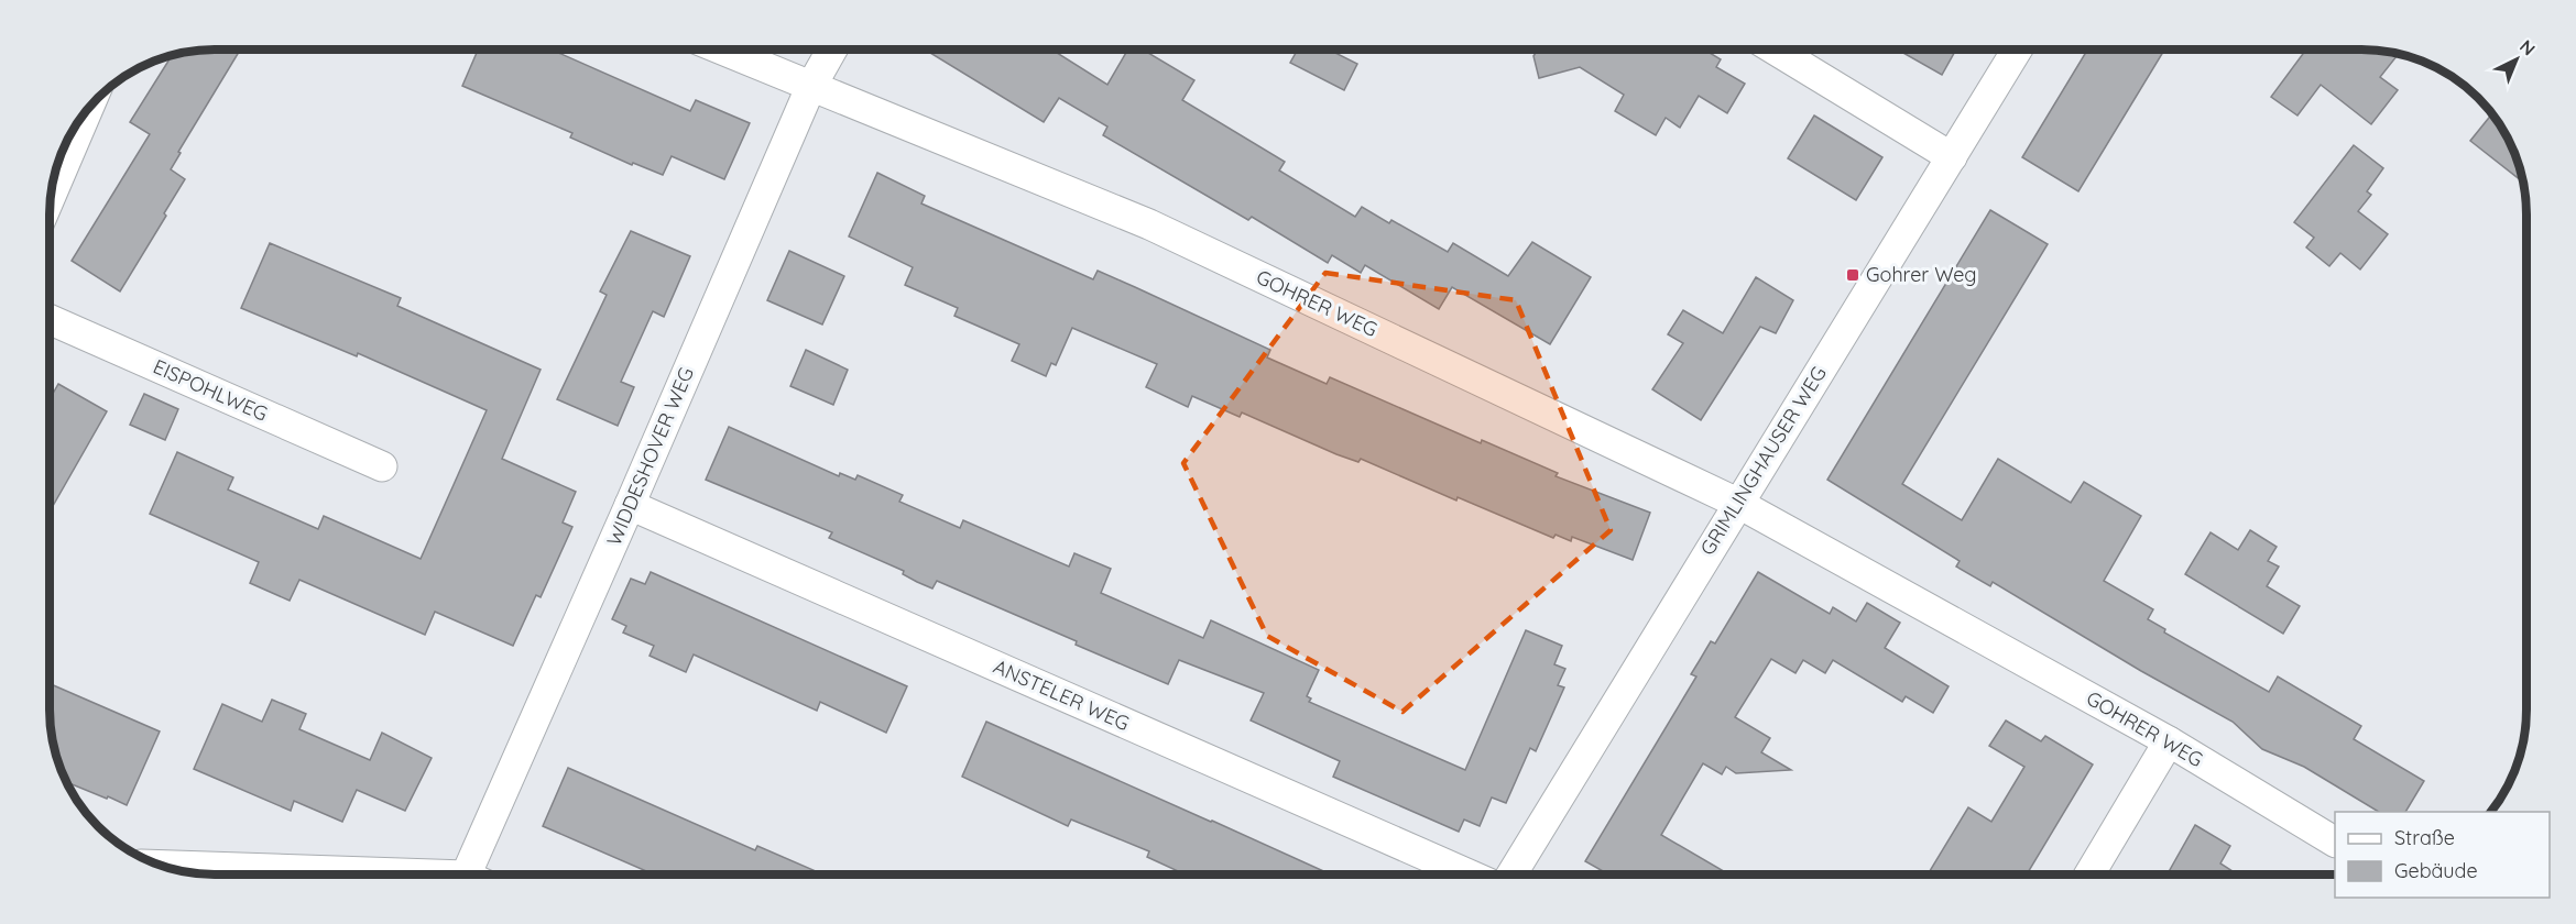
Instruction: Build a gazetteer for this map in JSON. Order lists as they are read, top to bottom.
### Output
{
  "streets": {
    "street": [
      "GOHRER WEG",
      "EISPOHLWEG",
      "WIDDESHOVER WEG",
      "GRIMLINGHAUSER WEG",
      "ANSTELER WEG"
    ]
  },
  "crossings": [
    ["GOHRER WEG", "WIDDESHOVER WEG"],
    ["GOHRER WEG", "GRIMLINGHAUSER WEG"],
    ["WIDDESHOVER WEG", "ANSTELER WEG"]
  ],
  "places": {
    "transit": ["Gohrer Weg"]
  },
  "legend": ["Straße", "Gebäude"],
  "north": "top right"
}
